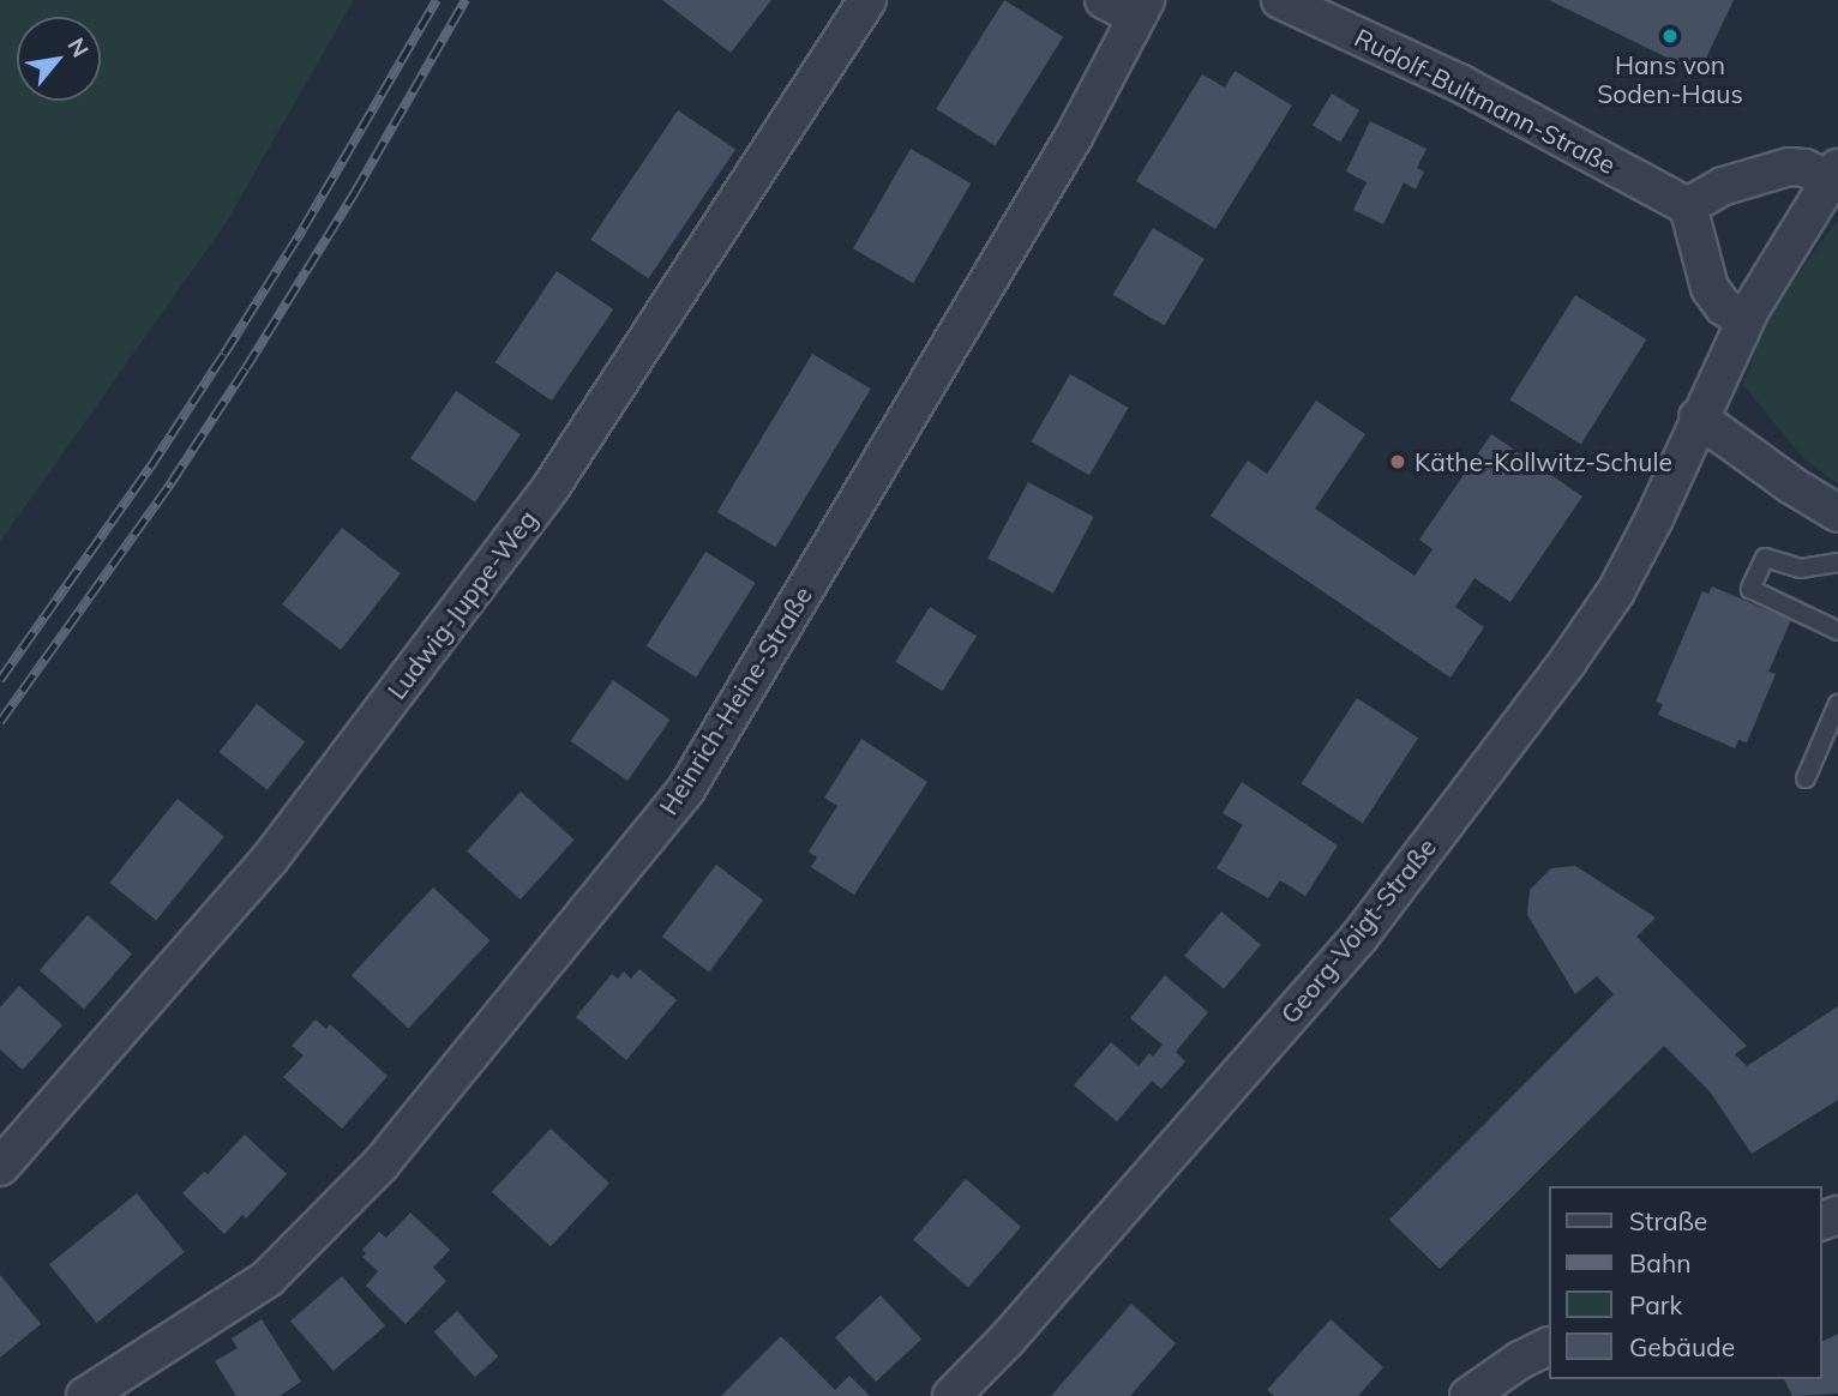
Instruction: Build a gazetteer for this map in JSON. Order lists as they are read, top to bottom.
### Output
{
  "streets": {
    "street": [
      "Rudolf-Bultmann-Straße",
      "Ludwig-Juppe-Weg",
      "Heinrich-Heine-Straße",
      "Georg-Voigt-Straße"
    ]
  },
  "places": ["Hans von Soden-Haus", "Käthe-Kollwitz-Schule"],
  "legend": [
    "Straße",
    "Bahn",
    "Park",
    "Gebäude"
  ],
  "north": "top right"
}
